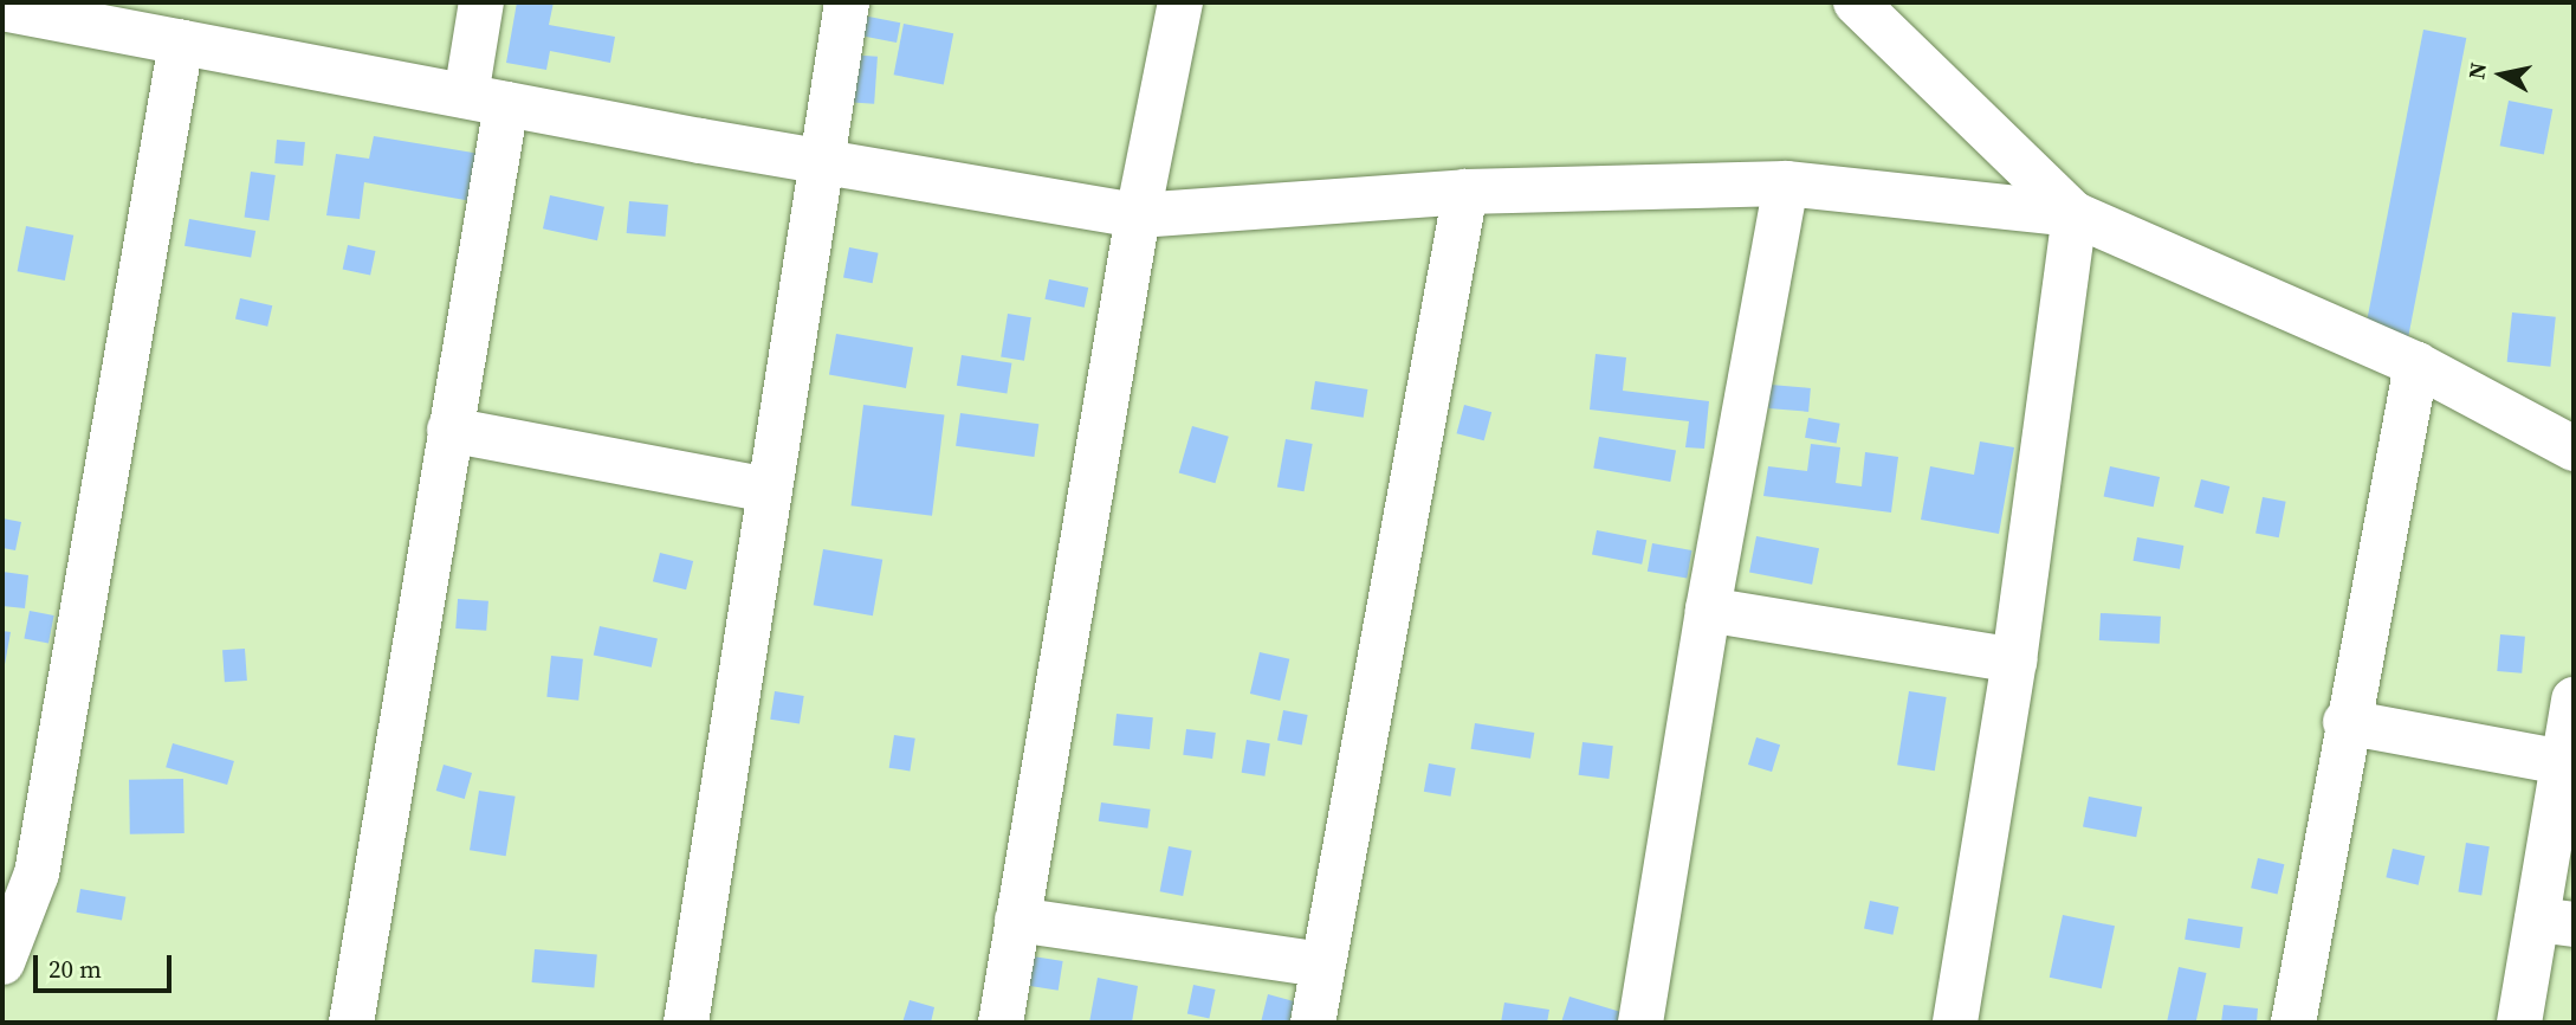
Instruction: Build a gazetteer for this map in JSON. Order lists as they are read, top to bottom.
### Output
{
  "scale_bar": "20 m",
  "north": "left"
}
